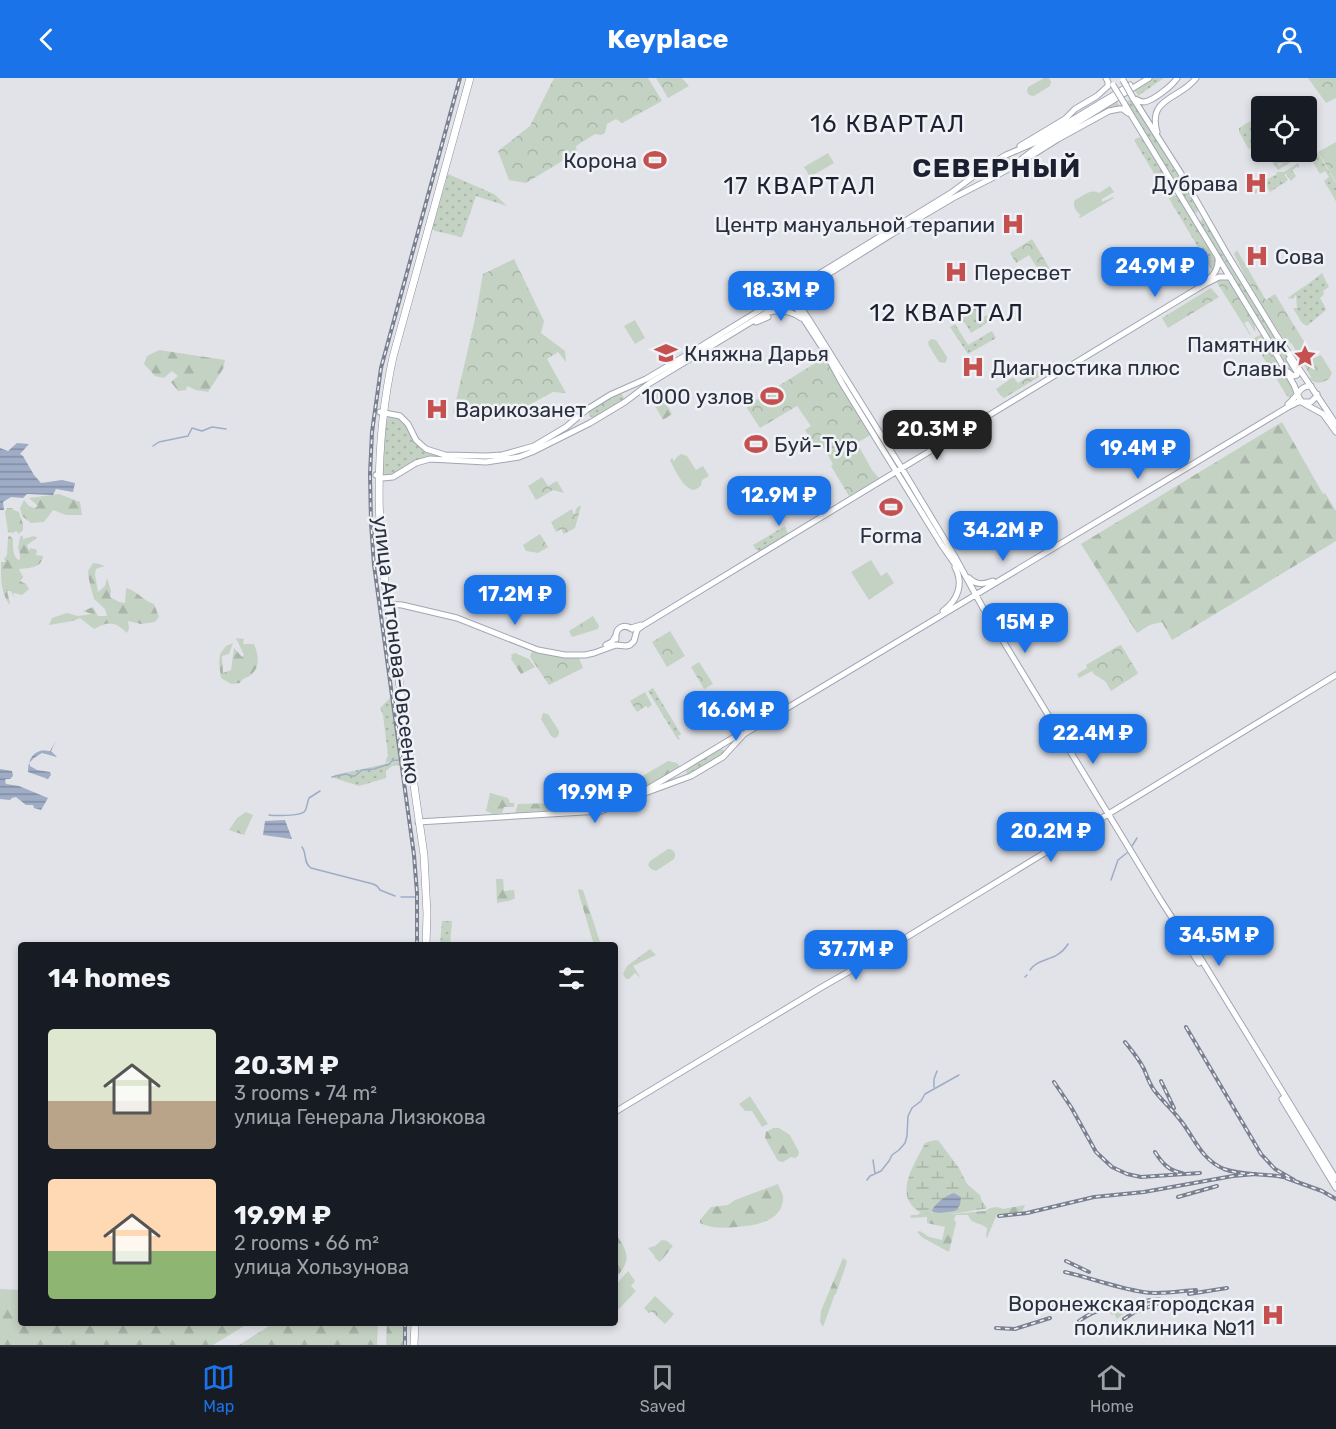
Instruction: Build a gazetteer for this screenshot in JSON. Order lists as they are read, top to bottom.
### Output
{
  "streets": {
    "highway": ["улица Антонова-Овсеенко"]
  },
  "districts": [
    "16 КВАРТАЛ",
    "СЕВЕРНЫЙ",
    "17 КВАРТАЛ",
    "12 КВАРТАЛ"
  ],
  "places": {
    "sports": [
      "Корона",
      "1000 узлов",
      "Буй-Тур",
      "Forma"
    ],
    "hospital": [
      "Дубрава",
      "Центр мануальной терапии",
      "Сова",
      "Пересвет",
      "Диагностика плюс",
      "Варикозанет",
      "Воронежская городская поликлиника №11"
    ],
    "school or university": ["Княжна Дарья"],
    "place": ["Памятник Славы"]
  },
  "page": {
    "header": "Keyplace",
    "price": [
      "24.9M ₽",
      "18.3M ₽",
      "20.3M ₽",
      "19.4M ₽",
      "12.9M ₽",
      "34.2M ₽",
      "17.2M ₽",
      "15M ₽",
      "16.6M ₽",
      "22.4M ₽",
      "19.9M ₽",
      "20.2M ₽",
      "34.5M ₽",
      "37.7M ₽"
    ],
    "heading": "14 homes",
    "list": [
      {
        "name": "20.3M ₽",
        "note": "3 rooms · 74 m² · улица Генерала Лизюкова"
      },
      {
        "name": "19.9M ₽",
        "note": "2 rooms · 66 m² · улица Хользунова"
      }
    ],
    "tabs": ["Map", "Saved", "Home"]
  }
}
